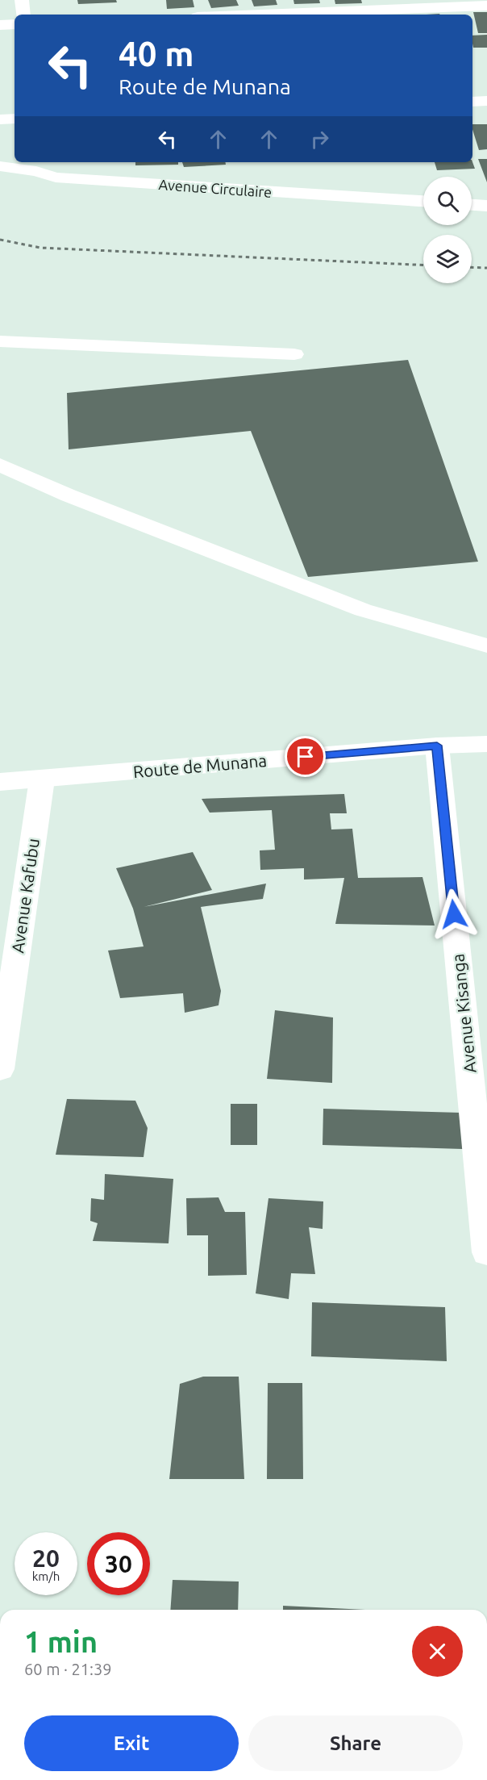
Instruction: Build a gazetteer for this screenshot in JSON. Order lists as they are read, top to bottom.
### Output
{
  "streets": {
    "street": [
      "Avenue Circulaire",
      "Route de Munana",
      "Avenue Kafubu",
      "Avenue Kisanga"
    ]
  },
  "crossings": [
    ["Route de Munana", "Avenue Kafubu"],
    ["Route de Munana", "Avenue Kisanga"]
  ],
  "page": {
    "turn": ["40 m", "Route de Munana"],
    "speed": "20 km/h",
    "limit": "30",
    "heading": ["1 min", "60 m · 21:39"],
    "buttons": ["Exit", "Share"]
  }
}
